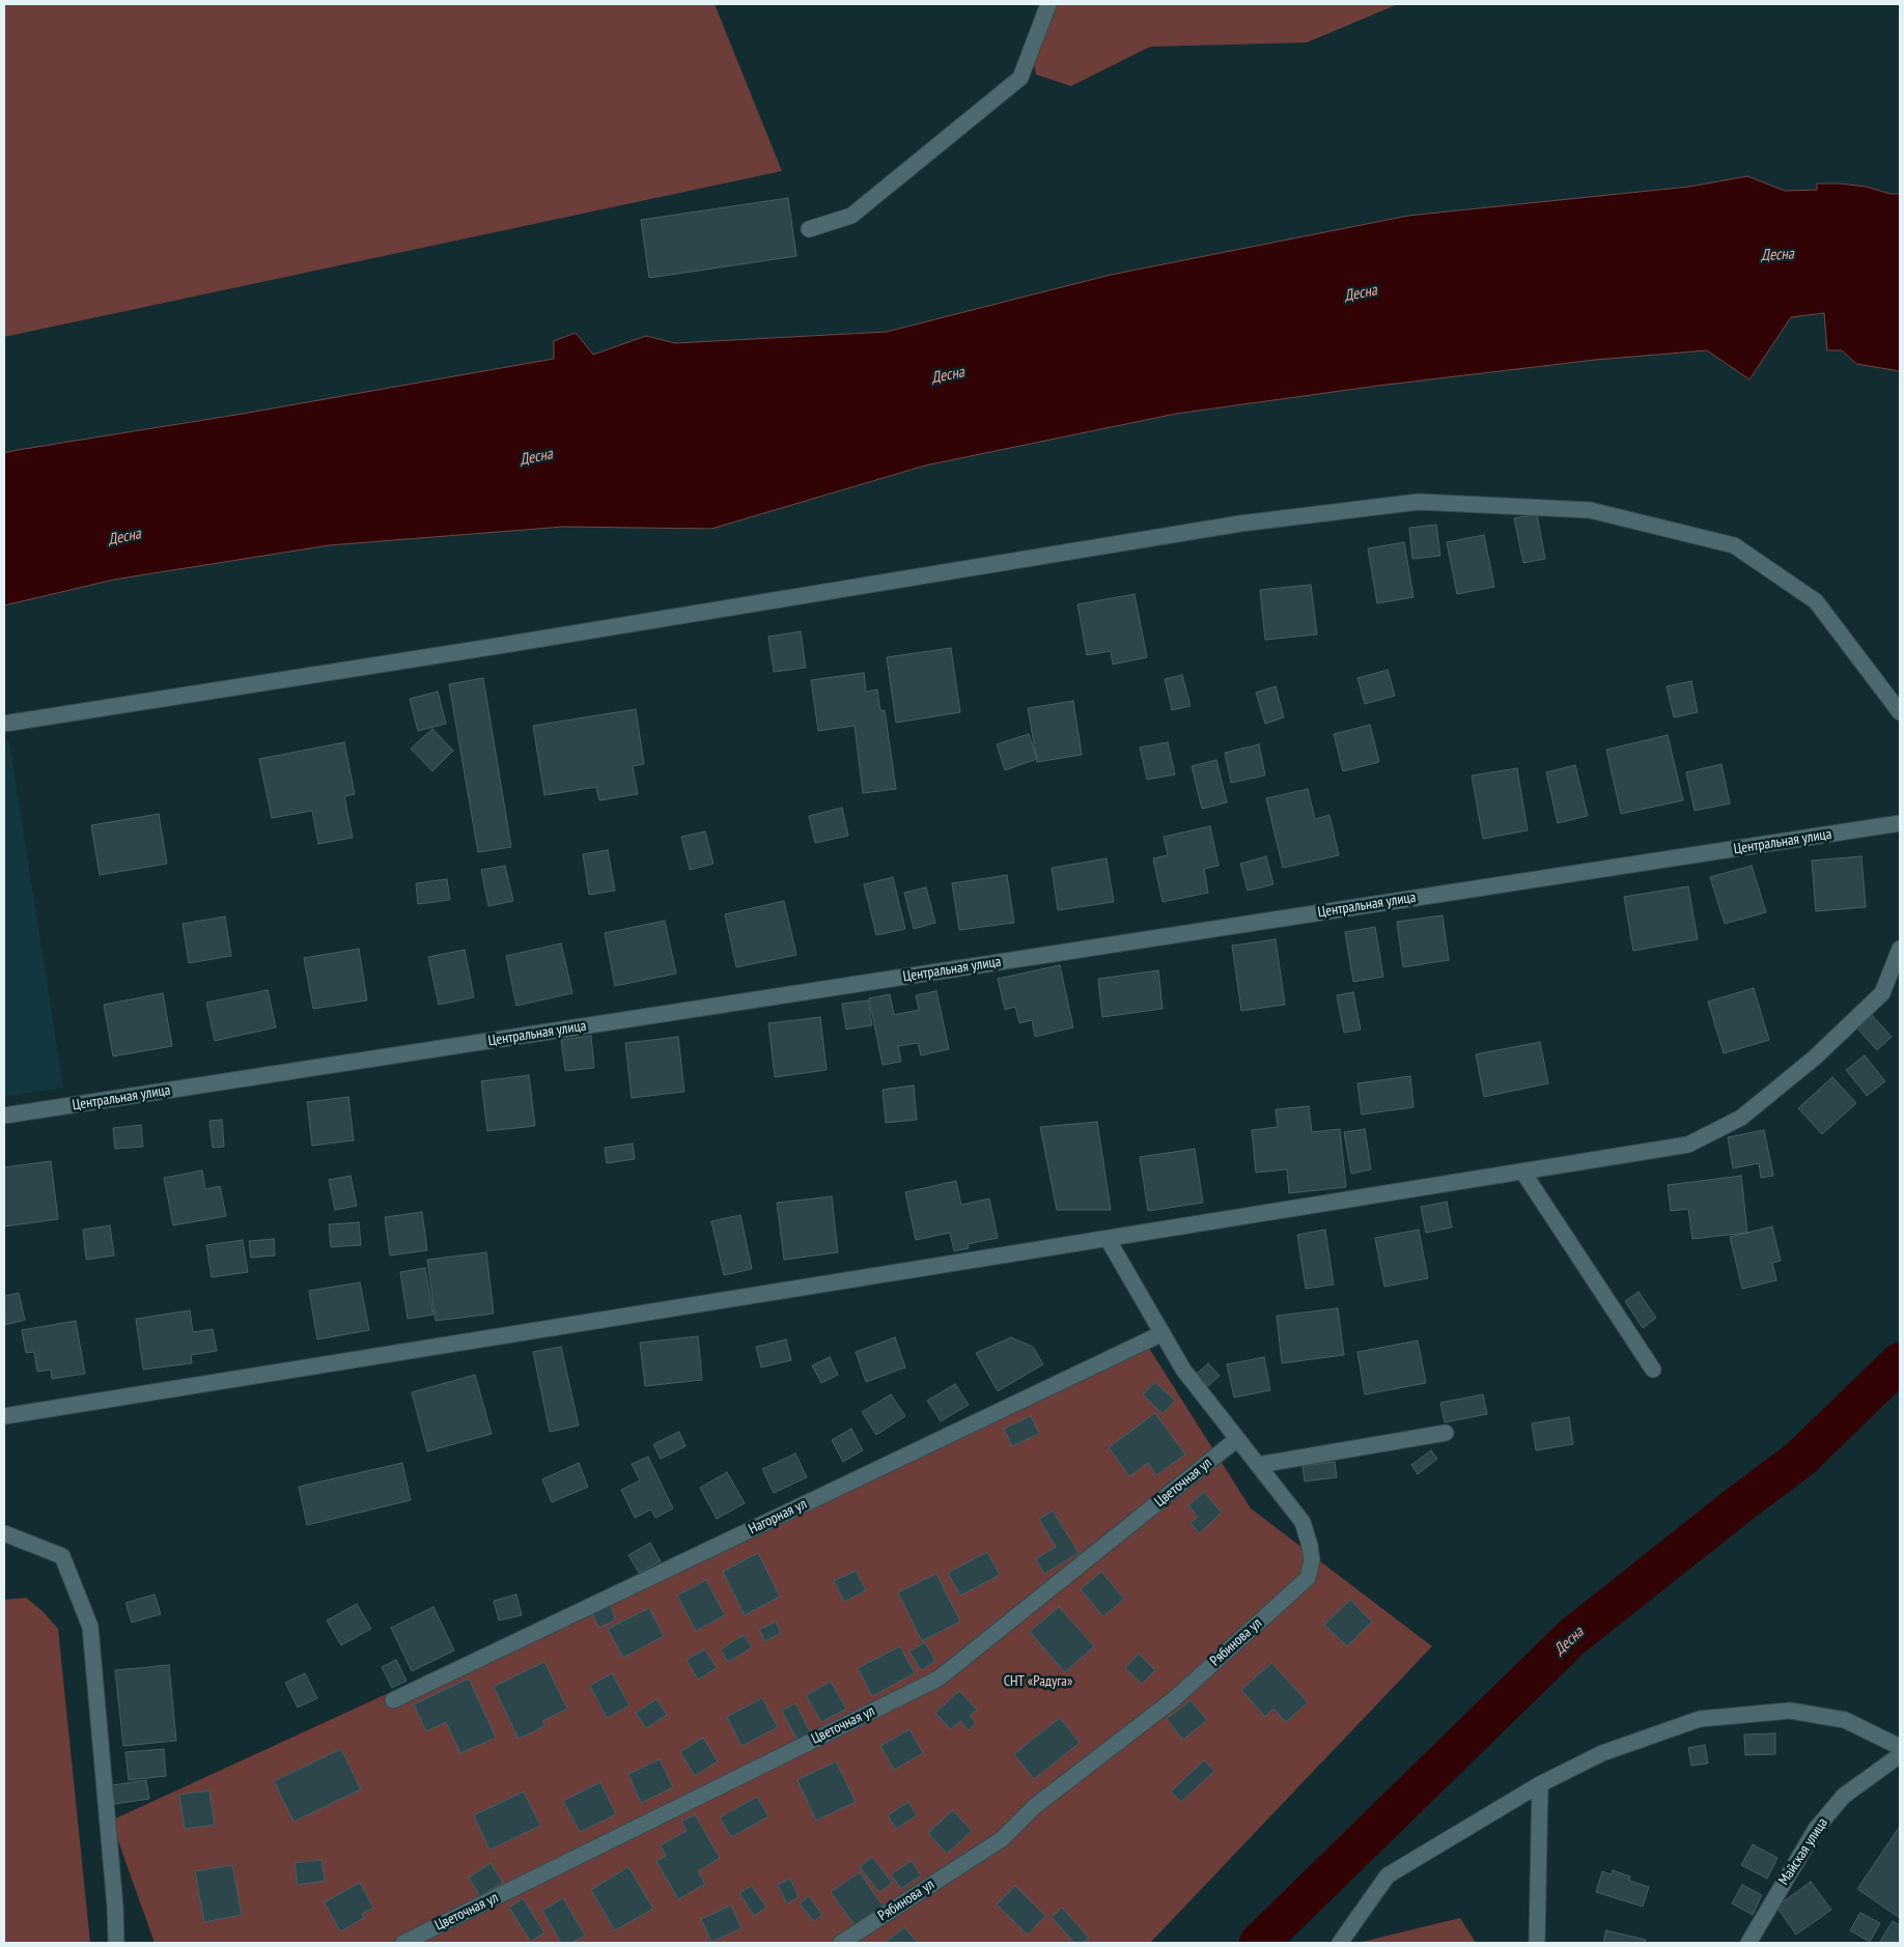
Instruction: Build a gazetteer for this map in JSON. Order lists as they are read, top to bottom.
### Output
{
  "streets": {
    "street": [
      "Центральная улица",
      "Цветочная ул",
      "Нагорная ул",
      "Рябинова ул",
      "Майская улица"
    ]
  },
  "crossings": [
    ["Цветочная ул", "Рябинова ул"],
    ["Нагорная ул", "Рябинова ул"]
  ],
  "water": ["Десна"],
  "parks": ["СНТ «Радуга»"]
}
